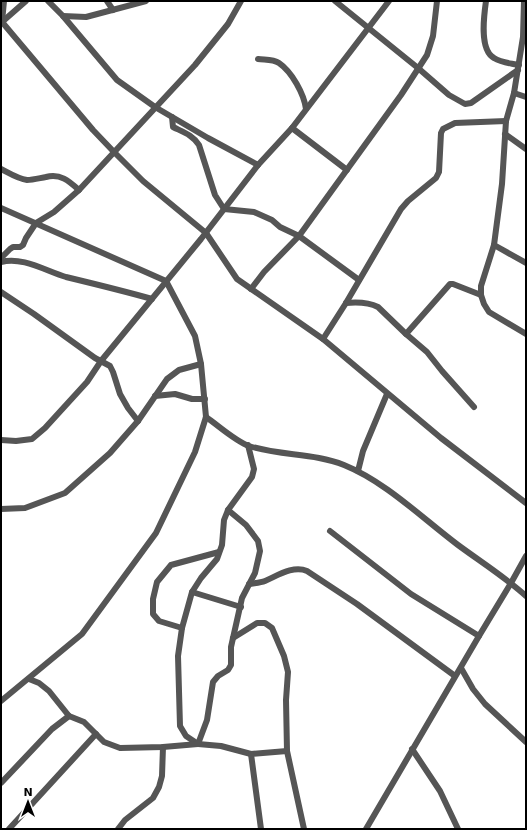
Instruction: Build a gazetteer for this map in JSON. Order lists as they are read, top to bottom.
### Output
{
  "north": "top"
}
